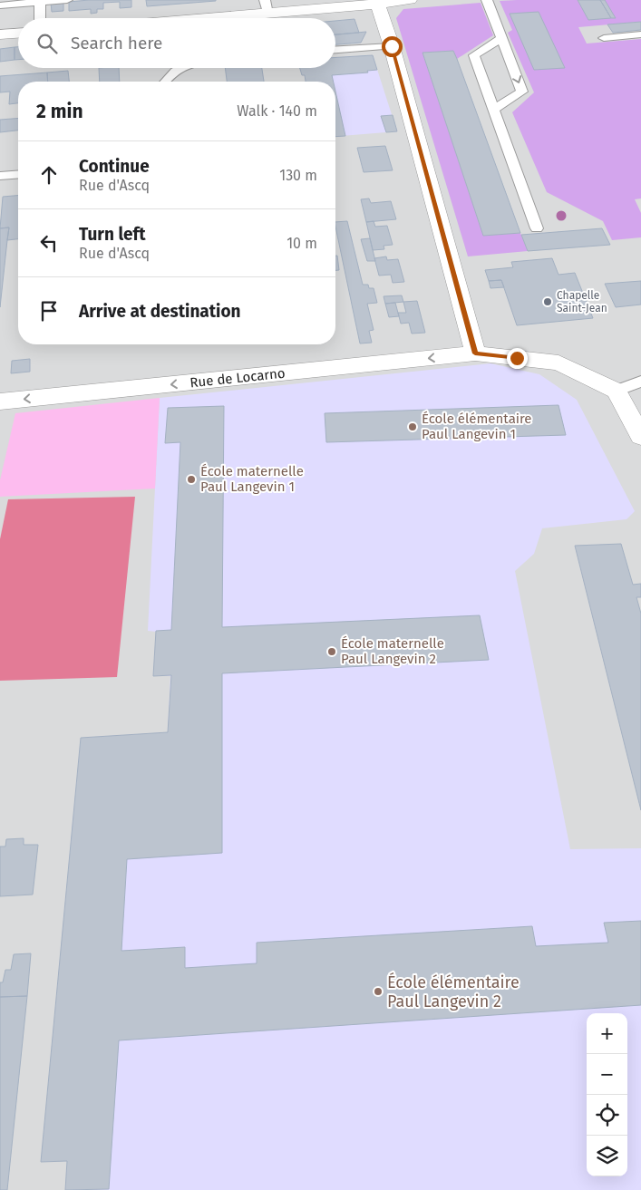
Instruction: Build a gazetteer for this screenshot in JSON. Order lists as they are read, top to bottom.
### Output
{
  "streets": {
    "street": ["Rue de Locarno"]
  },
  "one_way": ["Rue de Locarno"],
  "places": [
    "Chapelle Saint-Jean",
    "École élémentaire Paul Langevin 1",
    "École maternelle Paul Langevin 1",
    "École maternelle Paul Langevin 2",
    "École élémentaire Paul Langevin 2"
  ],
  "page": {
    "search": "Search here",
    "heading": ["2 min", "Walk · 140 m"],
    "list": [
      ["Continue", "Rue d'Ascq", "130 m"],
      ["Turn left", "Rue d'Ascq", "10 m"],
      "Arrive at destination"
    ],
    "map_buttons": ["+", "−"]
  }
}
